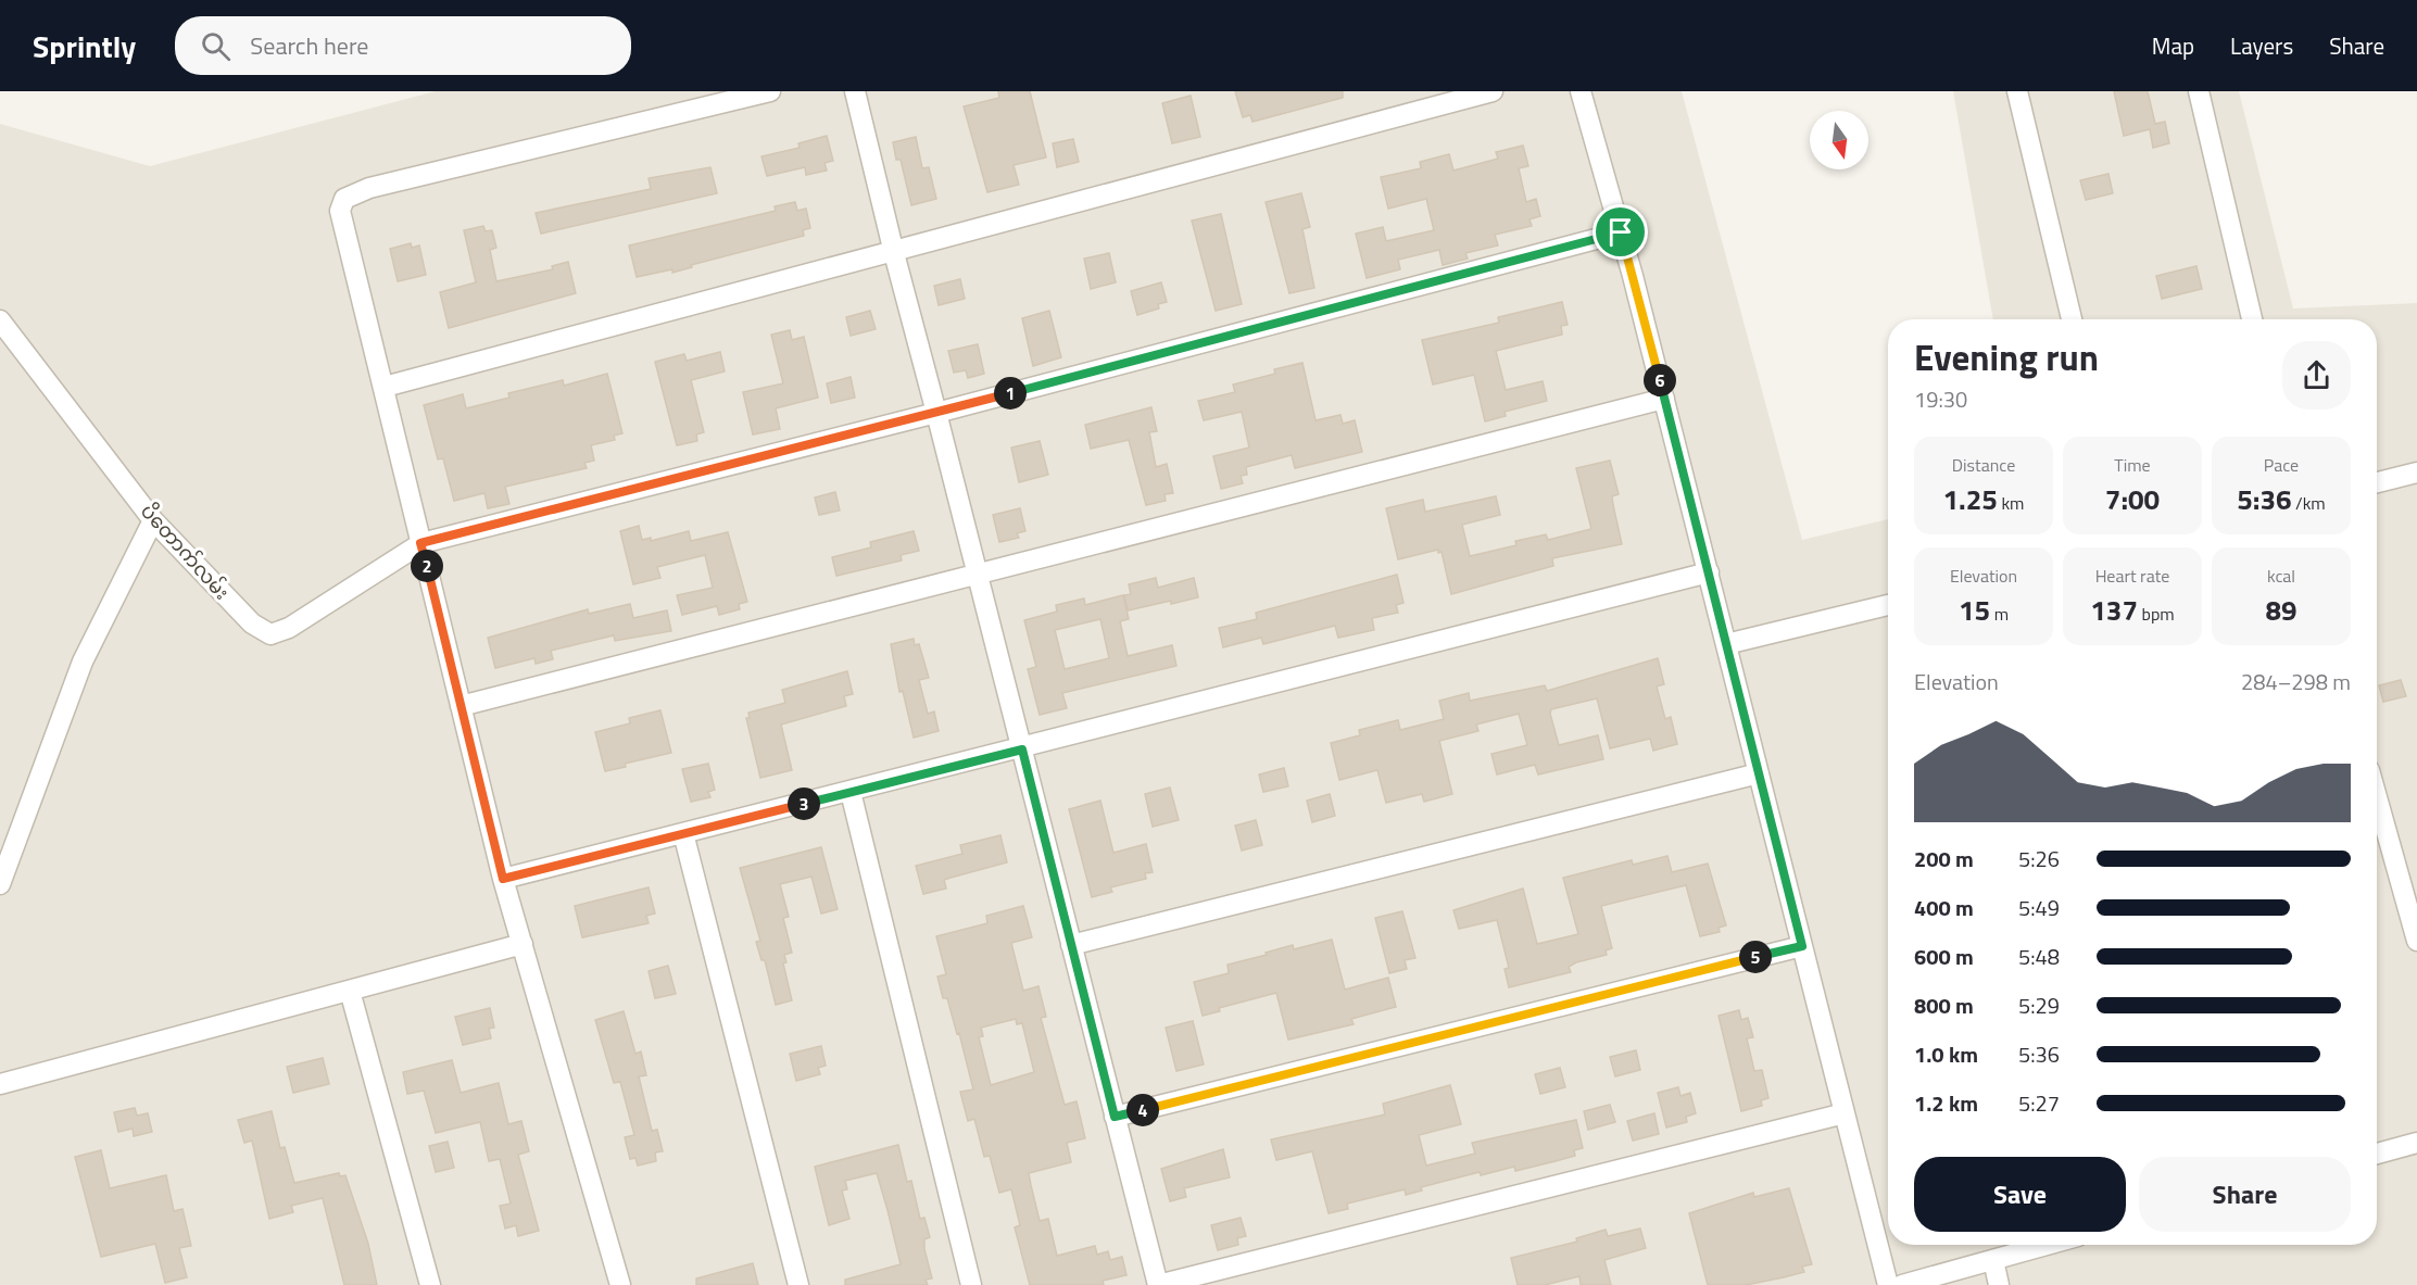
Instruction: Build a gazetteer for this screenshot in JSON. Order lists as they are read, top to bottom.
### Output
{
  "streets": {
    "street": ["ပိတောက်လမ်း"]
  },
  "north": "bottom",
  "page": {
    "header": "Sprintly",
    "search": "Search here",
    "nav": ["Map", "Layers", "Share"],
    "heading": ["Evening run", "19:30"],
    "pins": [
      "6",
      "1",
      "2",
      "3",
      "5",
      "4"
    ],
    "stats": [
      ["Distance", "1.25 km"],
      ["Time", "7:00"],
      ["Pace", "5:36 /km"],
      ["Elevation", "15 m"],
      ["Heart rate", "137 bpm"],
      ["kcal", "89"]
    ],
    "chart": ["Elevation", "284–298 m"],
    "list": [
      {
        "name": "200 m",
        "note": "5:26"
      },
      {
        "name": "400 m",
        "note": "5:49"
      },
      {
        "name": "600 m",
        "note": "5:48"
      },
      {
        "name": "800 m",
        "note": "5:29"
      },
      {
        "name": "1.0 km",
        "note": "5:36"
      },
      {
        "name": "1.2 km",
        "note": "5:27"
      }
    ],
    "buttons": ["Save", "Share"]
  }
}
